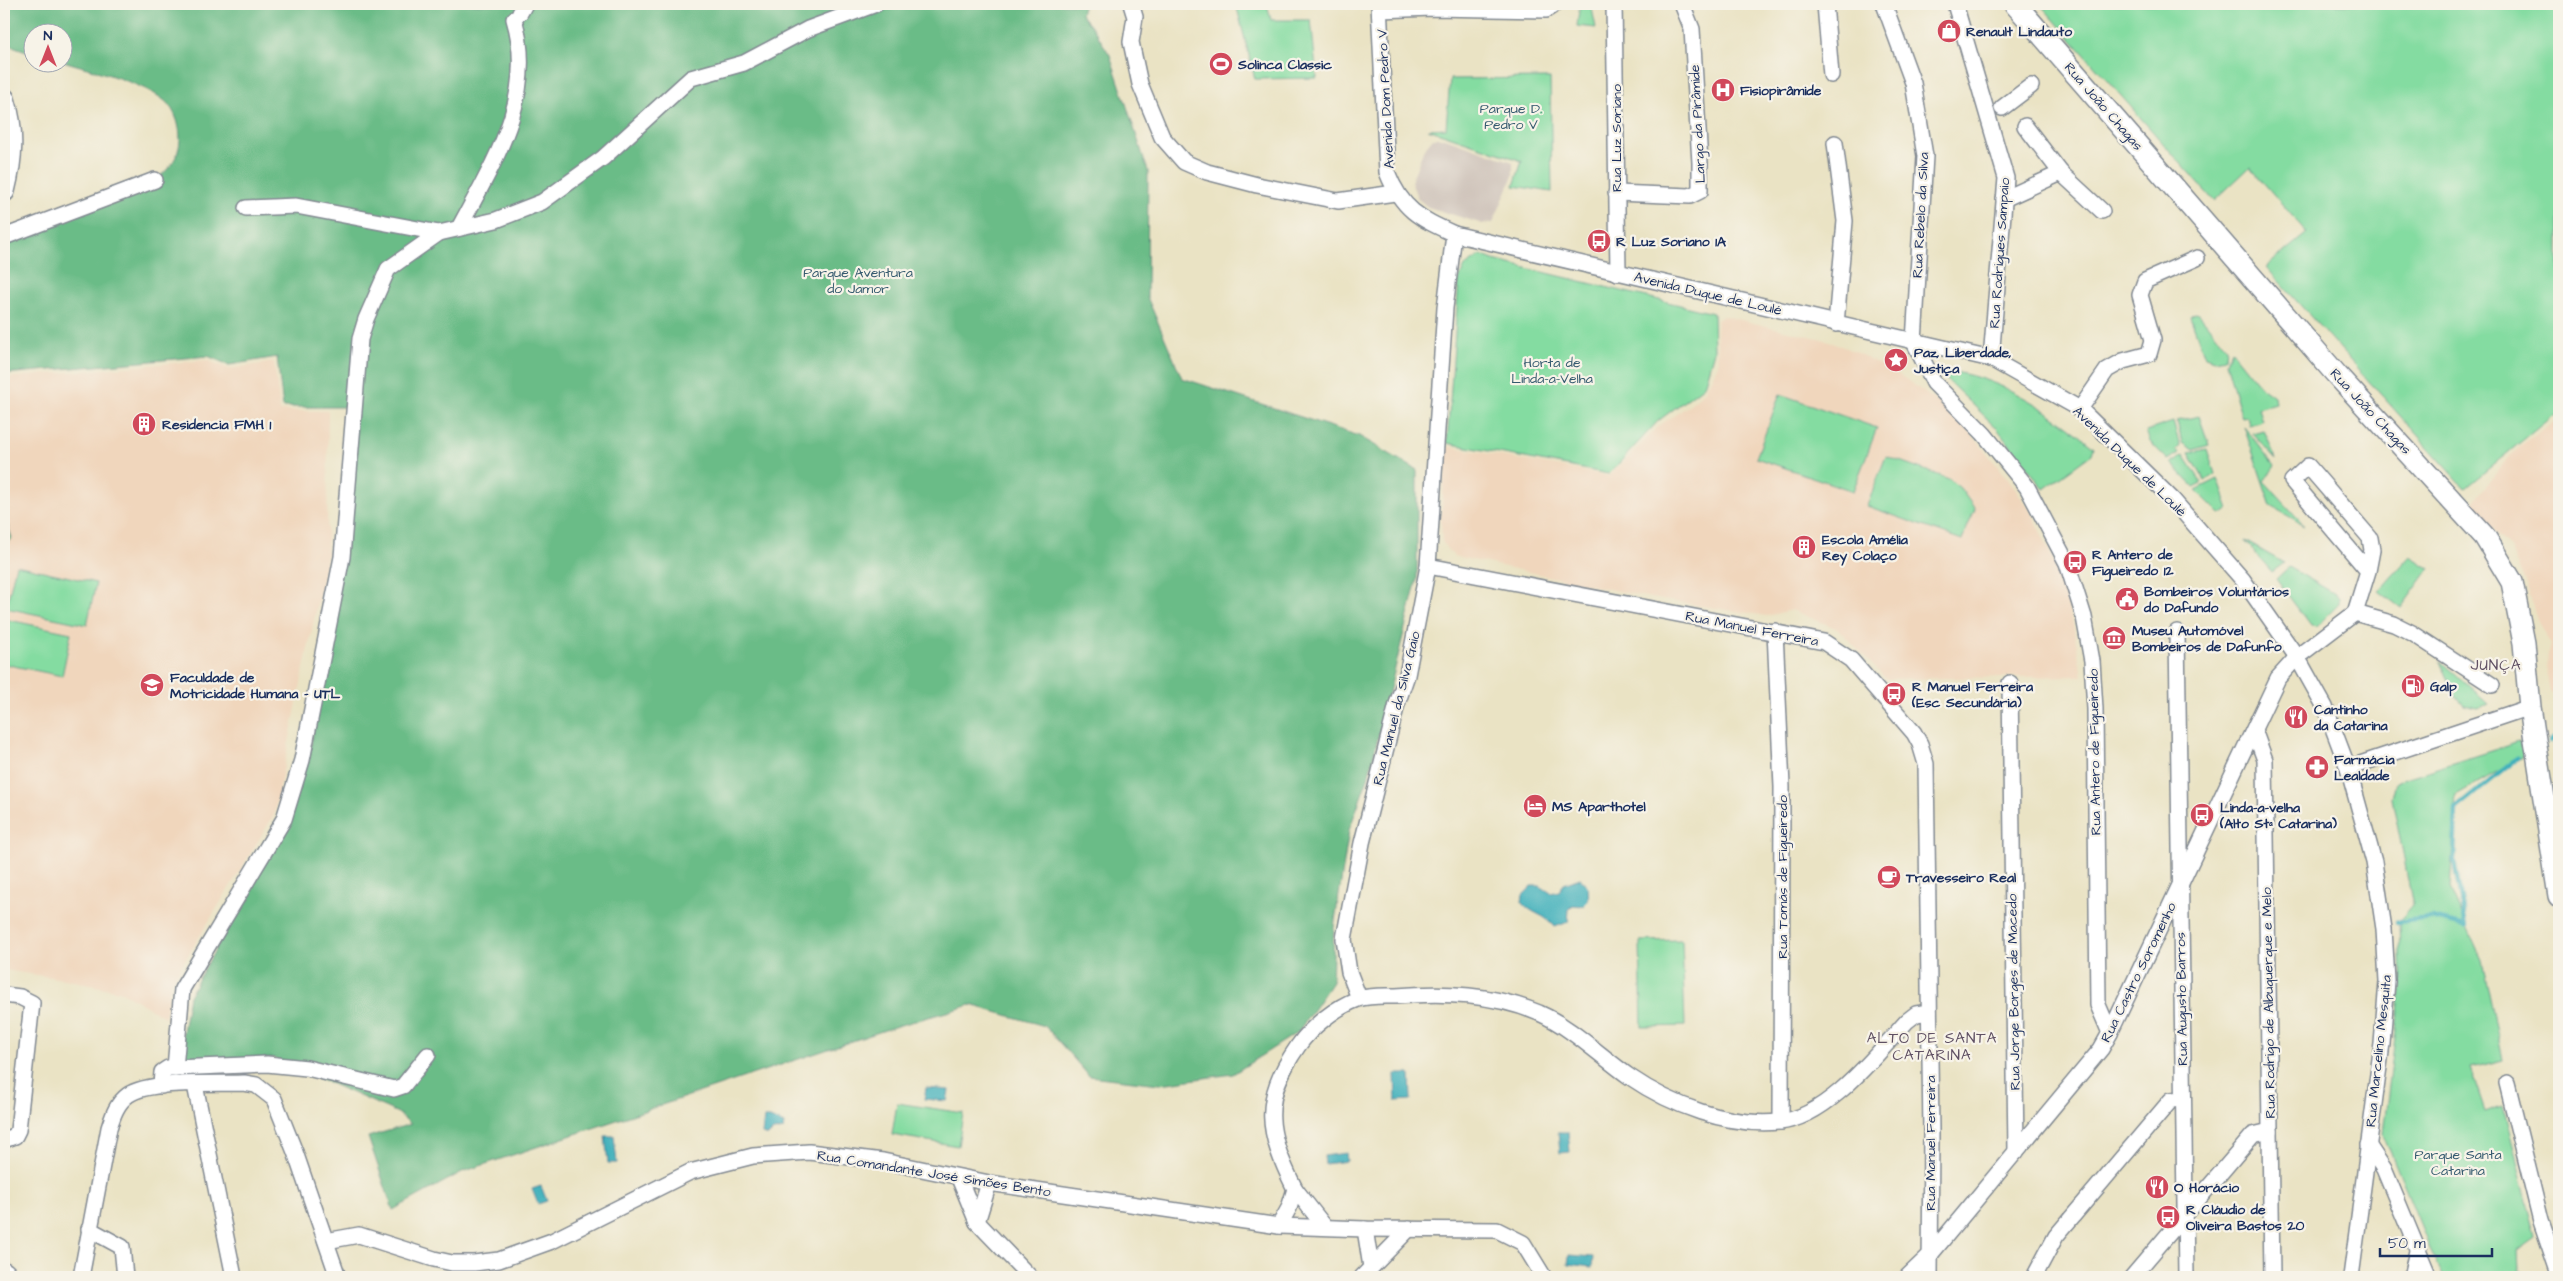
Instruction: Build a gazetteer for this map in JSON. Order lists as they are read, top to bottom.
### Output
{
  "streets": {
    "street": [
      "Avenida Dom Pedro V",
      "Rua João Chagas",
      "Largo da Pirâmide",
      "Rua Luz Soriano",
      "Rua Rebelo da Silva",
      "Rua Rodrigues Sampaio",
      "Avenida Duque de Loulé",
      "Rua Manuel Ferreira",
      "Rua Manuel da Silva Gaio",
      "Rua Antero de Figueiredo",
      "Rua Tomás de Figueiredo",
      "Rua Castro Soromenho",
      "Rua Jorge Borges de Macedo",
      "Rua Augusto Barros",
      "Rua Rodrigo de Albuquerque e Melo",
      "Rua Marcelino Mesquita",
      "Rua Comandante José Simões Bento"
    ]
  },
  "crossings": [
    ["Avenida Dom Pedro V", "Avenida Duque de Loulé"],
    ["Largo da Pirâmide", "Rua Luz Soriano"],
    ["Rua Luz Soriano", "Avenida Duque de Loulé"],
    ["Rua Rebelo da Silva", "Avenida Duque de Loulé"],
    ["Rua Rebelo da Silva", "Rua Antero de Figueiredo"],
    ["Rua Rodrigues Sampaio", "Avenida Duque de Loulé"],
    ["Avenida Duque de Loulé", "Rua Manuel da Silva Gaio"],
    ["Avenida Duque de Loulé", "Rua Antero de Figueiredo"],
    ["Avenida Duque de Loulé", "Rua Castro Soromenho"],
    ["Avenida Duque de Loulé", "Rua Marcelino Mesquita"],
    ["Rua Manuel Ferreira", "Rua Manuel da Silva Gaio"],
    ["Rua Manuel Ferreira", "Rua Tomás de Figueiredo"],
    ["Rua Manuel Ferreira", "Rua Castro Soromenho"],
    ["Rua Antero de Figueiredo", "Rua Castro Soromenho"],
    ["Rua Castro Soromenho", "Rua Jorge Borges de Macedo"],
    ["Rua Castro Soromenho", "Rua Augusto Barros"],
    ["Rua Castro Soromenho", "Rua Rodrigo de Albuquerque e Melo"]
  ],
  "districts": ["JUNÇA", "ALTO DE SANTA CATARINA"],
  "parks": [
    "Parque D. Pedro V",
    "Parque Aventura do Jamor",
    "Horta de Linda-a-Velha",
    "Parque Santa Catarina"
  ],
  "places": {
    "shop": ["Renault Lindauto"],
    "sports": ["Solinca Classic"],
    "hospital": ["Fisiopirâmide"],
    "bus stop": [
      "R Luz Soriano 1A",
      "R Antero de Figueiredo 12",
      "R Manuel Ferreira (Esc Secundária)",
      "Linda-a-velha (Alto Stª Catarina)",
      "R Cláudio de Oliveira Bastos 20"
    ],
    "place": ["Paz, Liberdade, Justiça"],
    "building": ["Residencia FMH 1", "Escola Amélia Rey Colaço"],
    "public building": ["Bombeiros Voluntários do Dafundo"],
    "museum": ["Museu Automóvel Bombeiros de Dafunfo"],
    "school or university": ["Faculdade de Motricidade Humana - UTL"],
    "fuel station": ["Galp"],
    "restaurant": ["Cantinho da Catarina", "O Horácio"],
    "pharmacy": ["Farmácia Lealdade"],
    "hotel": ["MS Aparthotel"],
    "cafe": ["Travesseiro Real"]
  },
  "scale_bar": "50 m",
  "north": "top"
}
